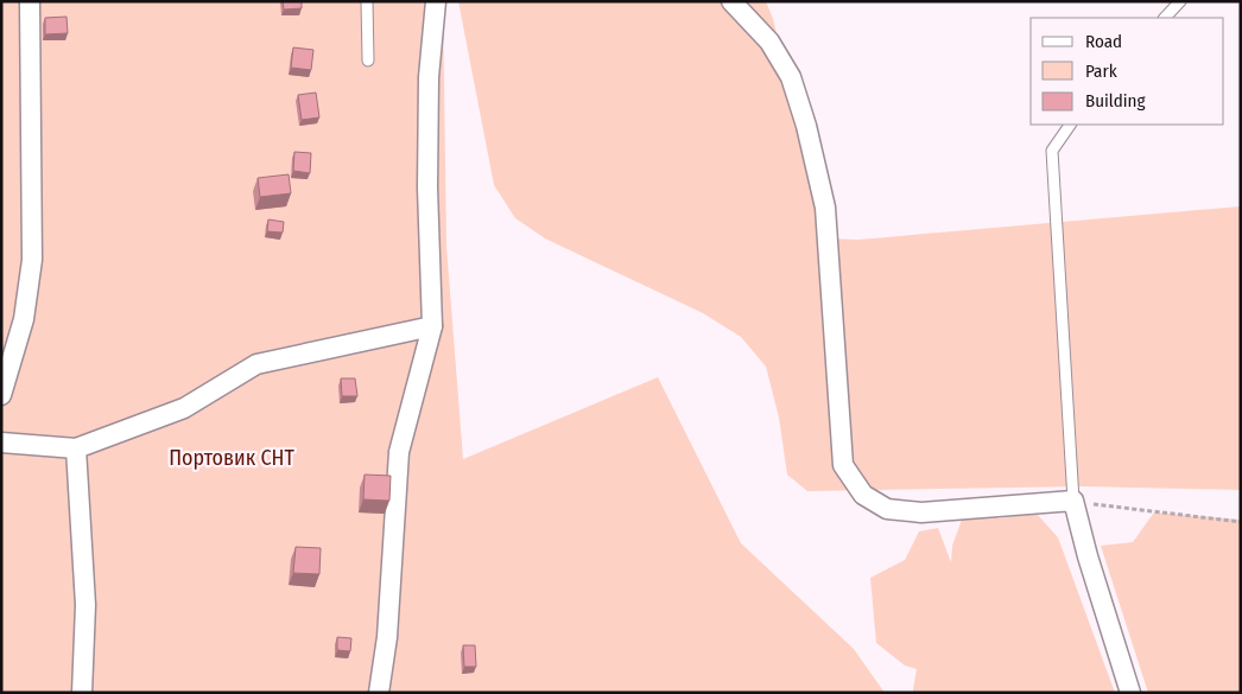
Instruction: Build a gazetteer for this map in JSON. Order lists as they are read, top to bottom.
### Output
{
  "parks": ["Портовик СНТ"],
  "legend": ["Road", "Park", "Building"]
}
